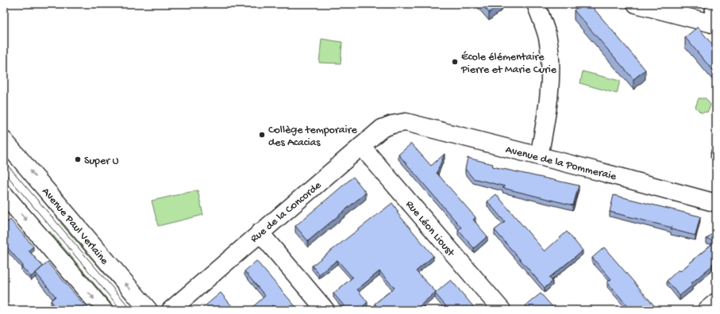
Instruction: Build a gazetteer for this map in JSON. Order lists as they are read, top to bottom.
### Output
{
  "streets": {
    "street": [
      "Avenue de la Pommeraie",
      "Rue de la Concorde",
      "Avenue Paul Verlaine",
      "Rue Léon Lioust"
    ]
  },
  "crossings": [
    ["Avenue de la Pommeraie", "Rue de la Concorde"],
    ["Rue de la Concorde", "Rue Léon Lioust"]
  ],
  "places": ["École élémentaire Pierre et Marie Curie", "Collège temporaire des Acacias", "Super U"]
}
